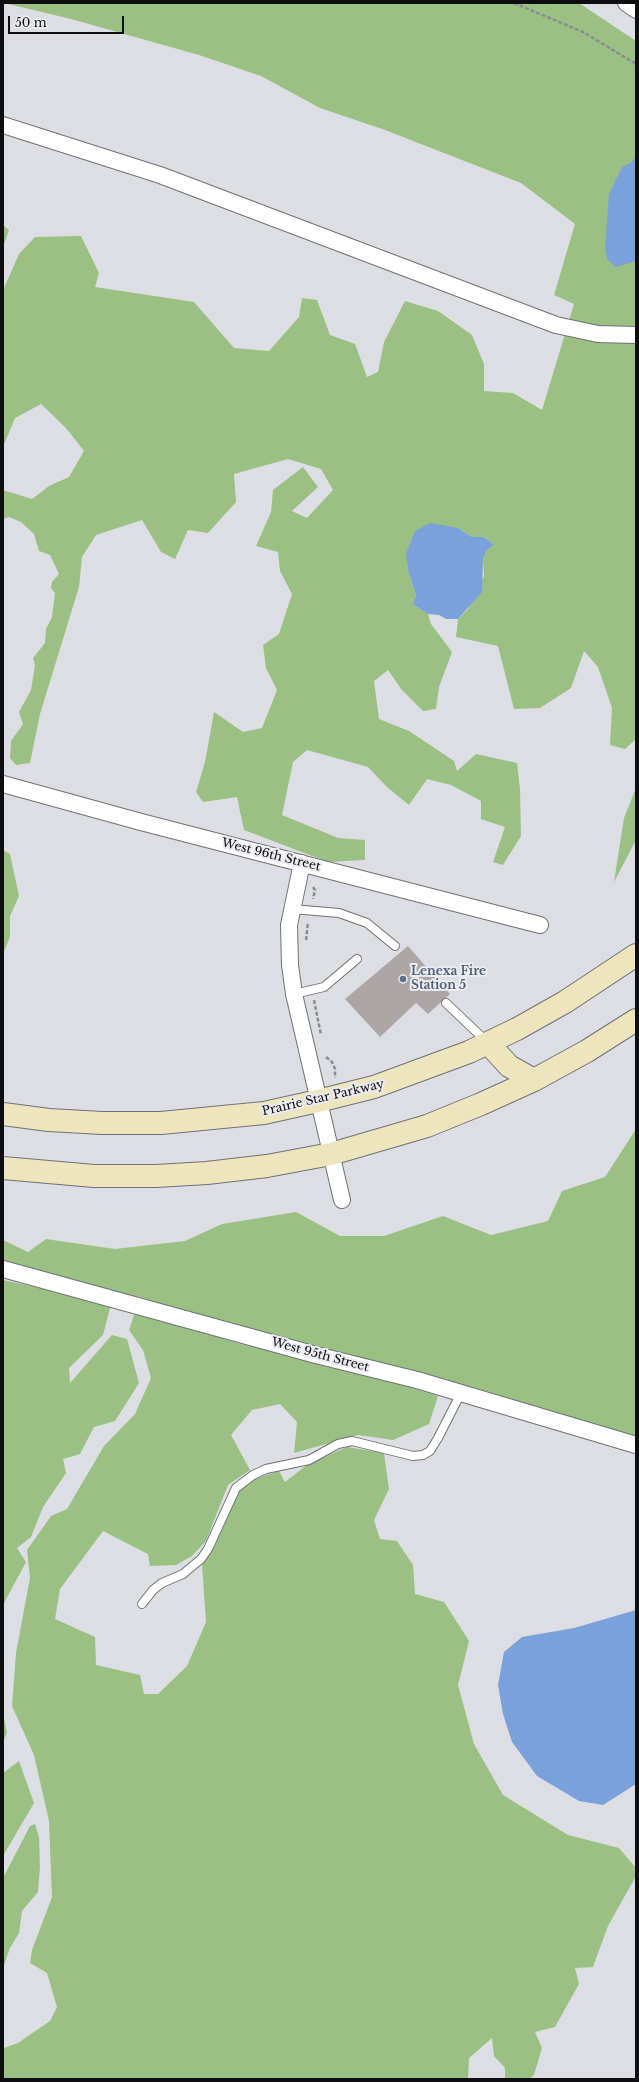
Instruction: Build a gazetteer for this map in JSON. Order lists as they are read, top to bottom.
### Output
{
  "streets": {
    "main road": ["Prairie Star Parkway"],
    "street": ["West 96th Street", "West 95th Street"]
  },
  "places": ["Lenexa Fire Station 5"],
  "scale_bar": "50 m"
}
